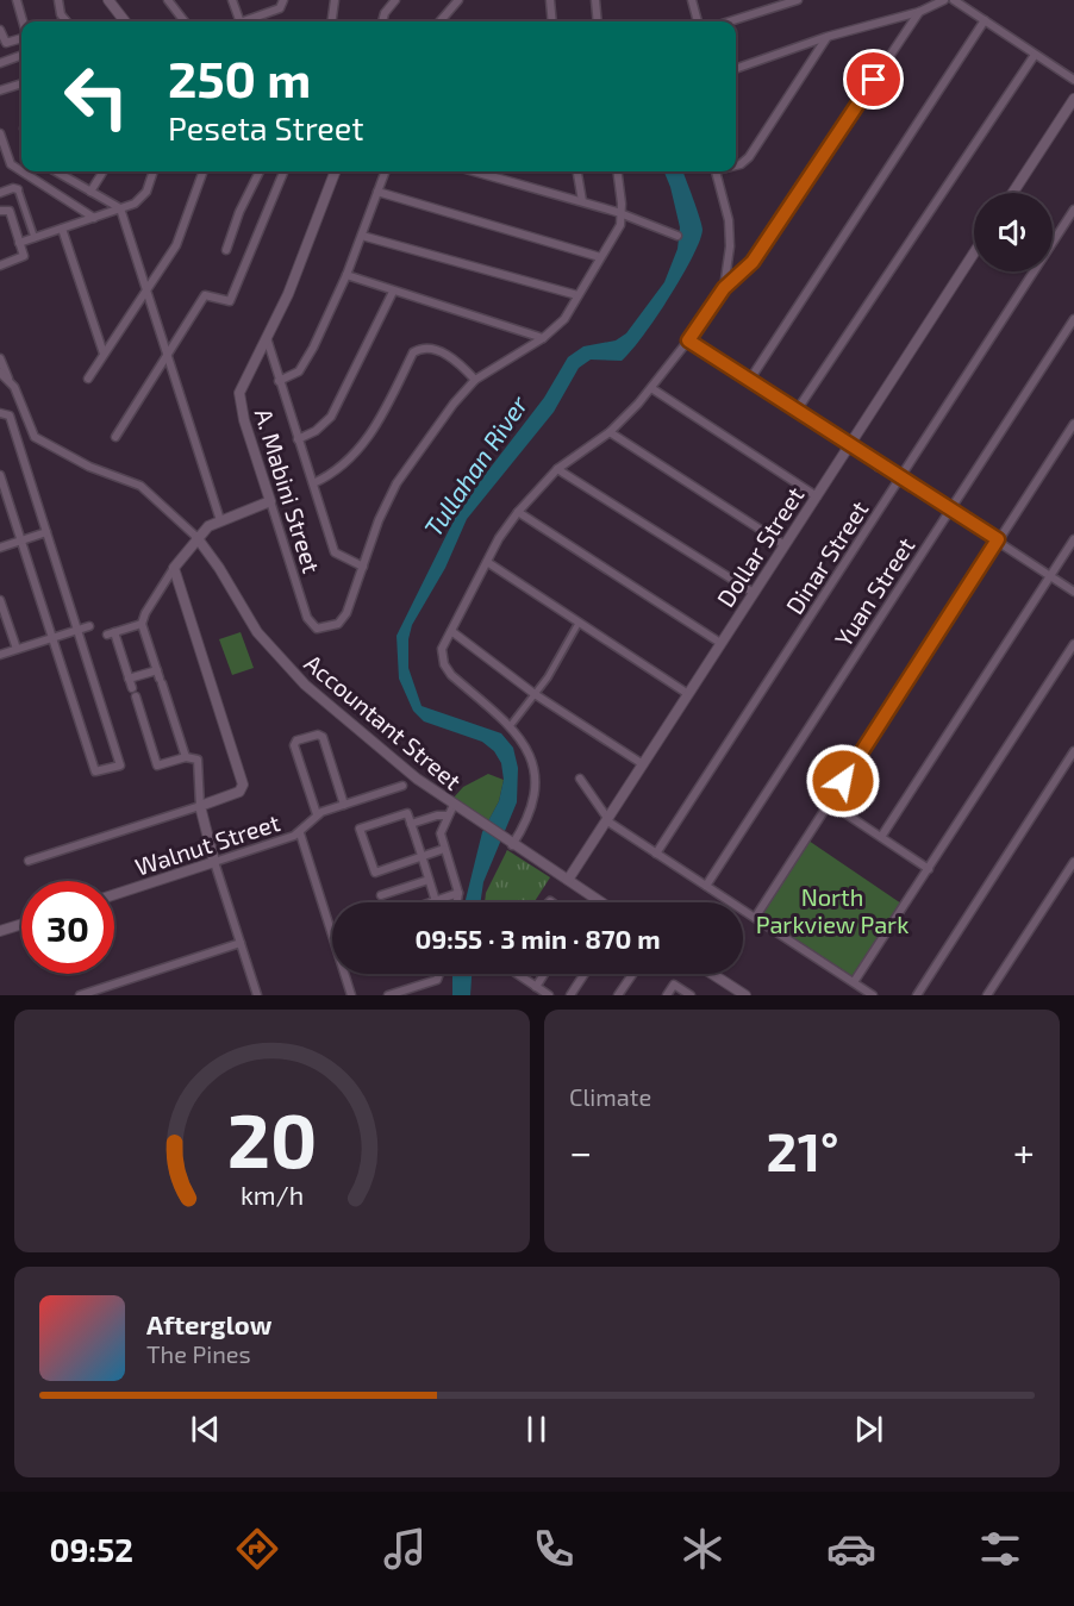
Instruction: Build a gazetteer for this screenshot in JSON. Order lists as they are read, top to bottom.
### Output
{
  "streets": {
    "street": [
      "A. Mabini Street",
      "Dollar Street",
      "Dinar Street",
      "Yuan Street",
      "Accountant Street",
      "Walnut Street"
    ]
  },
  "crossings": [
    ["Dollar Street", "Accountant Street"]
  ],
  "water": ["Tullahan River"],
  "parks": ["North Parkview Park"],
  "page": {
    "turn": ["250 m", "Peseta Street"],
    "limit": "30",
    "trip": "09:55 · 3 min · 870 m",
    "tile": "Climate",
    "heat": ["−", "21°", "+"],
    "song": ["Afterglow", "The Pines"],
    "tabs": "09:52",
    "gauge": ["20", "km/h"]
  }
}
